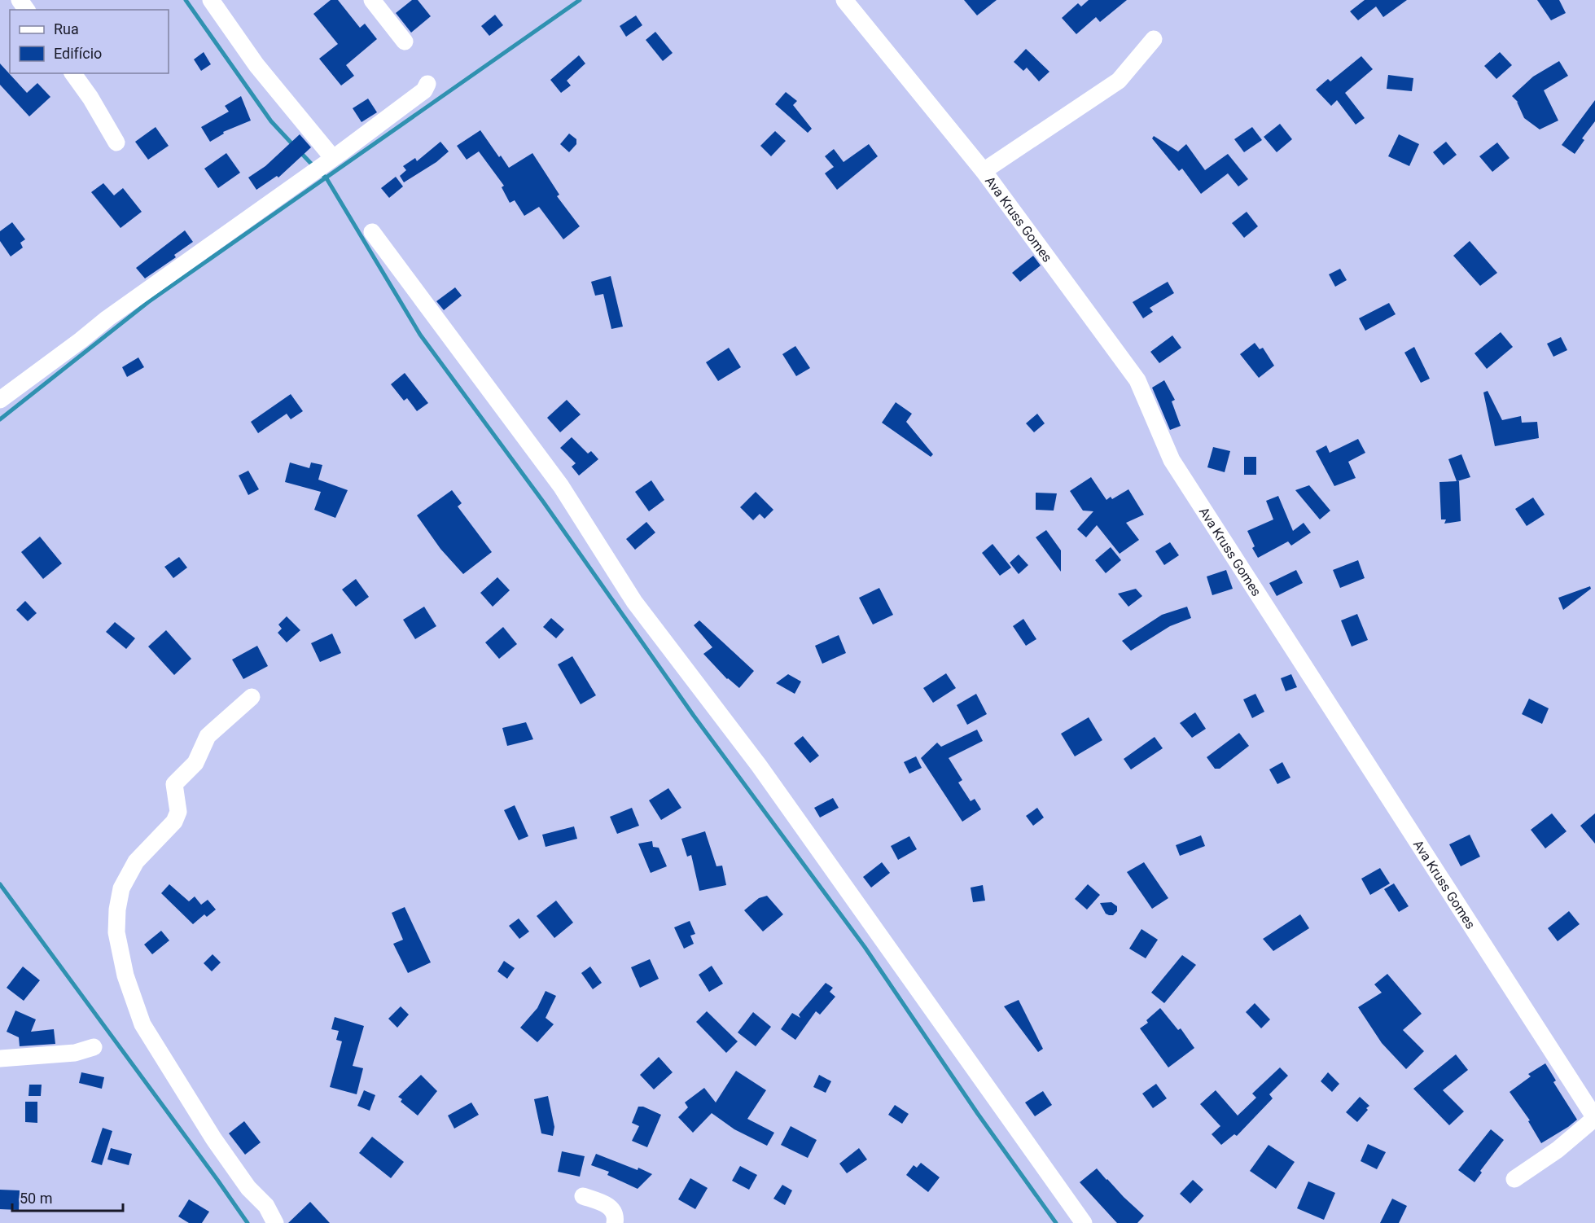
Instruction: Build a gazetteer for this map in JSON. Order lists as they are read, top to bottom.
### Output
{
  "streets": {
    "street": ["Ava Kruss Gomes"]
  },
  "legend": ["Rua", "Edifício"],
  "scale_bar": "50 m"
}
